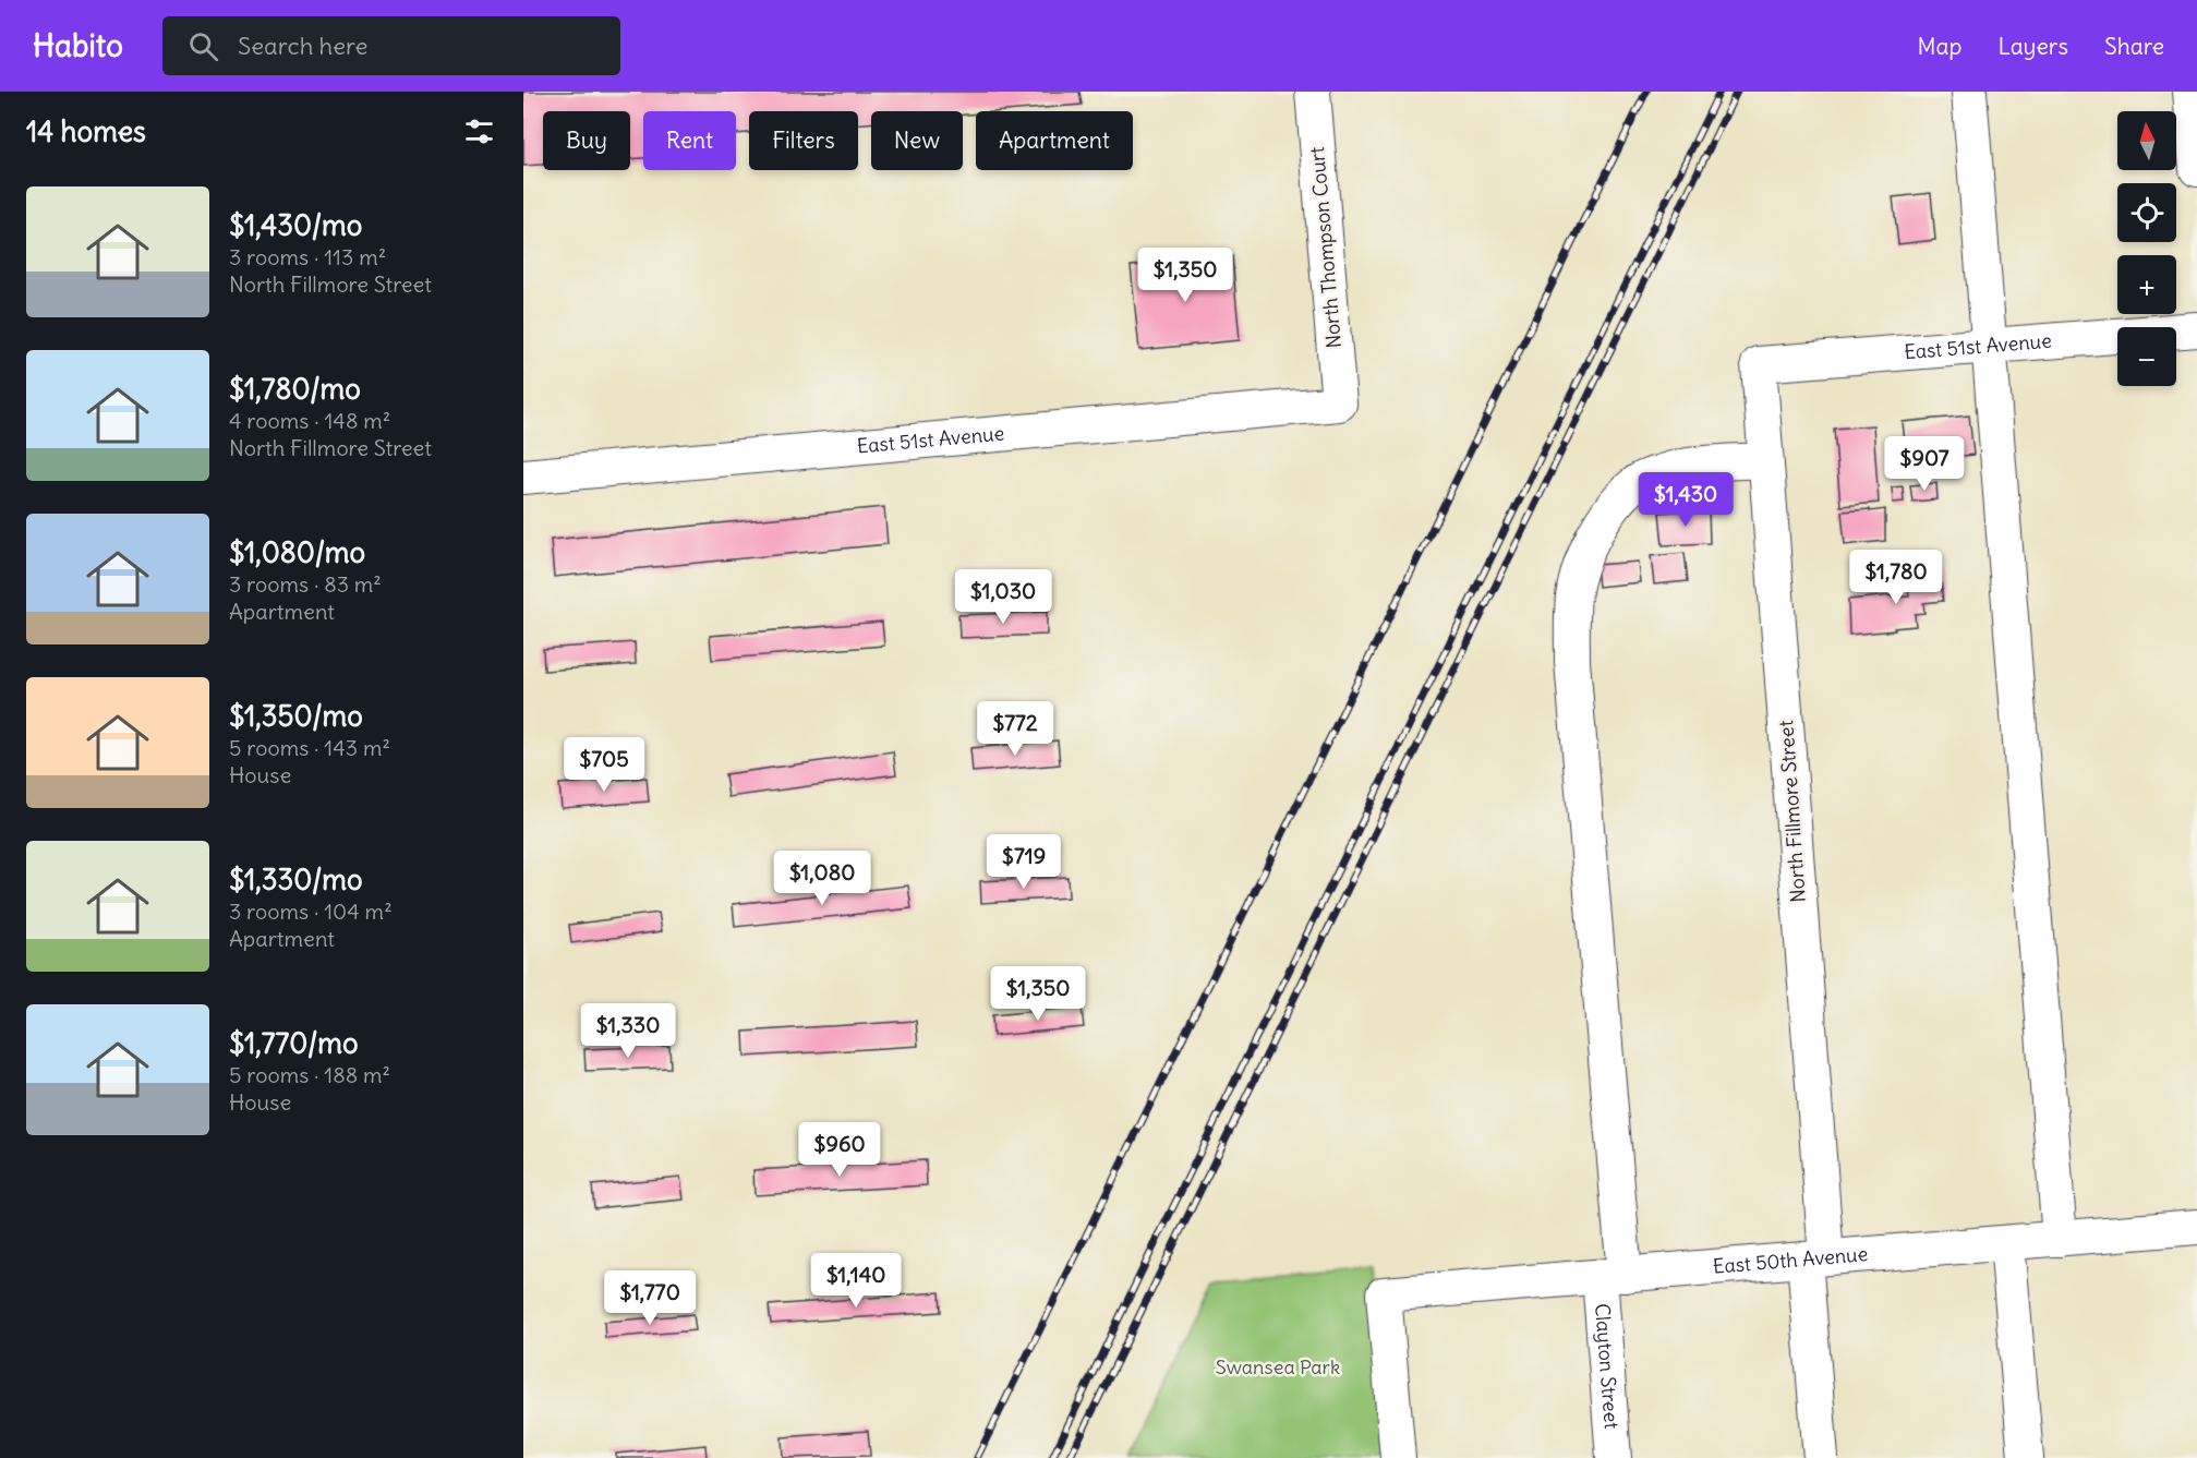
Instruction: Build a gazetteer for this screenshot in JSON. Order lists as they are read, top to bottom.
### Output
{
  "streets": {
    "street": [
      "North Thompson Court",
      "East 51st Avenue",
      "North Fillmore Street",
      "East 50th Avenue",
      "Clayton Street"
    ]
  },
  "crossings": [
    ["North Thompson Court", "East 51st Avenue"],
    ["East 51st Avenue", "North Fillmore Street"],
    ["North Fillmore Street", "East 50th Avenue"],
    ["North Fillmore Street", "Clayton Street"],
    ["East 50th Avenue", "Clayton Street"]
  ],
  "parks": ["Swansea Park"],
  "north": "top",
  "page": {
    "header": "Habito",
    "search": "Search here",
    "nav": ["Map", "Layers", "Share"],
    "heading": "14 homes",
    "map_buttons": ["+", "−"],
    "chip": [
      "Buy",
      "Rent",
      "Filters",
      "New",
      "Apartment"
    ],
    "list": [
      {
        "name": "$1,430/mo",
        "note": "3 rooms · 113 m² · North Fillmore Street"
      },
      {
        "name": "$1,780/mo",
        "note": "4 rooms · 148 m² · North Fillmore Street"
      },
      {
        "name": "$1,080/mo",
        "note": "3 rooms · 83 m² · Apartment"
      },
      {
        "name": "$1,350/mo",
        "note": "5 rooms · 143 m² · House"
      },
      {
        "name": "$1,330/mo",
        "note": "3 rooms · 104 m² · Apartment"
      },
      {
        "name": "$1,770/mo",
        "note": "5 rooms · 188 m² · House"
      }
    ],
    "price": [
      "$1,350",
      "$907",
      "$1,430",
      "$1,780",
      "$1,030",
      "$772",
      "$705",
      "$719",
      "$1,080",
      "$1,350",
      "$1,330",
      "$960",
      "$1,140",
      "$1,770"
    ]
  }
}
